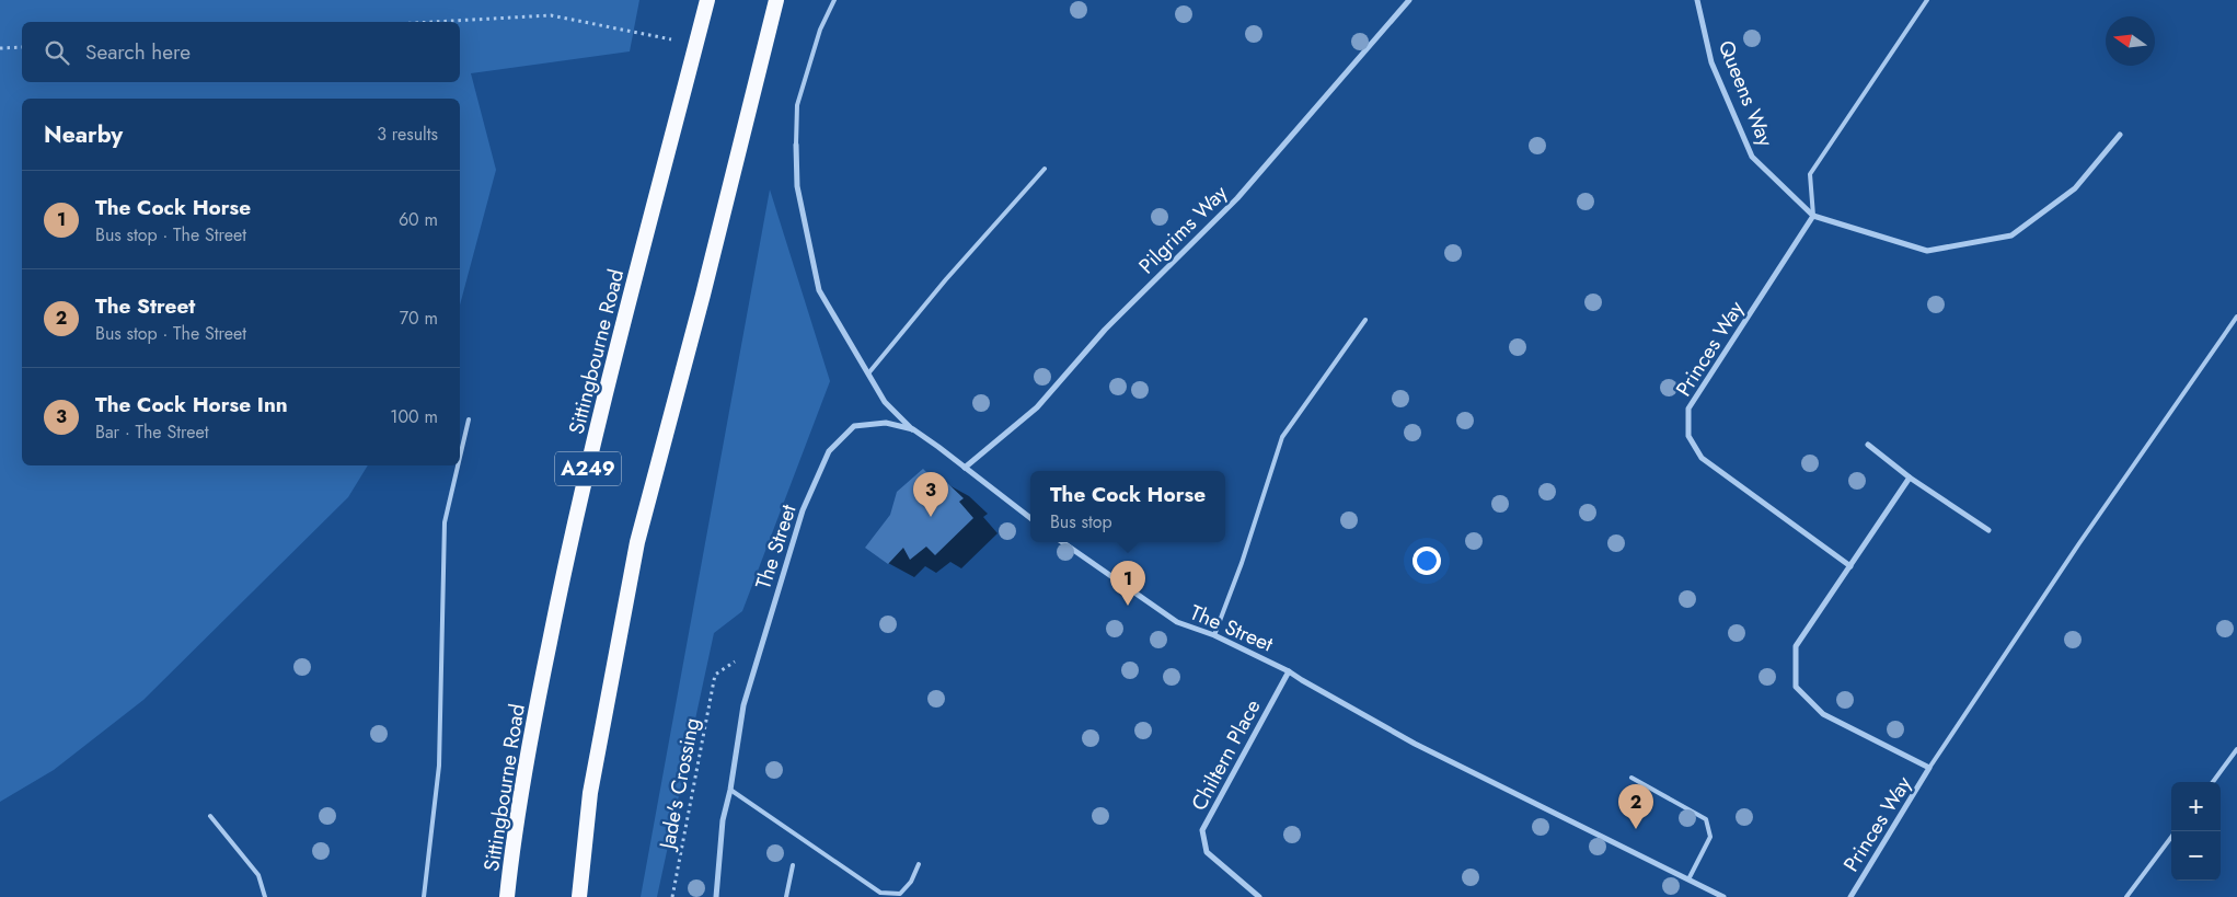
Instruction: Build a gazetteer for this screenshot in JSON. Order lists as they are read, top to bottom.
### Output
{
  "streets": {
    "highway": ["Sittingbourne Road", "A249"],
    "street": [
      "Queens Way",
      "Pilgrims Way",
      "Princes Way",
      "The Street",
      "Chiltern Place"
    ],
    "path": ["Jade's Crossing"]
  },
  "crossings": [
    ["Queens Way", "Princes Way"],
    ["Pilgrims Way", "The Street"],
    ["Sittingbourne Road", "A249"],
    ["The Street", "Chiltern Place"]
  ],
  "north": "left",
  "page": {
    "search": "Search here",
    "heading": ["Nearby", "3 results"],
    "list": [
      {
        "mark": "1",
        "name": "The Cock Horse",
        "note": "Bus stop · The Street",
        "value": "60 m"
      },
      {
        "mark": "2",
        "name": "The Street",
        "note": "Bus stop · The Street",
        "value": "70 m"
      },
      {
        "mark": "3",
        "name": "The Cock Horse Inn",
        "note": "Bar · The Street",
        "value": "100 m"
      }
    ],
    "popup": ["The Cock Horse", "Bus stop"],
    "pins": ["3", "1", "2"],
    "map_buttons": ["+", "−"]
  }
}
